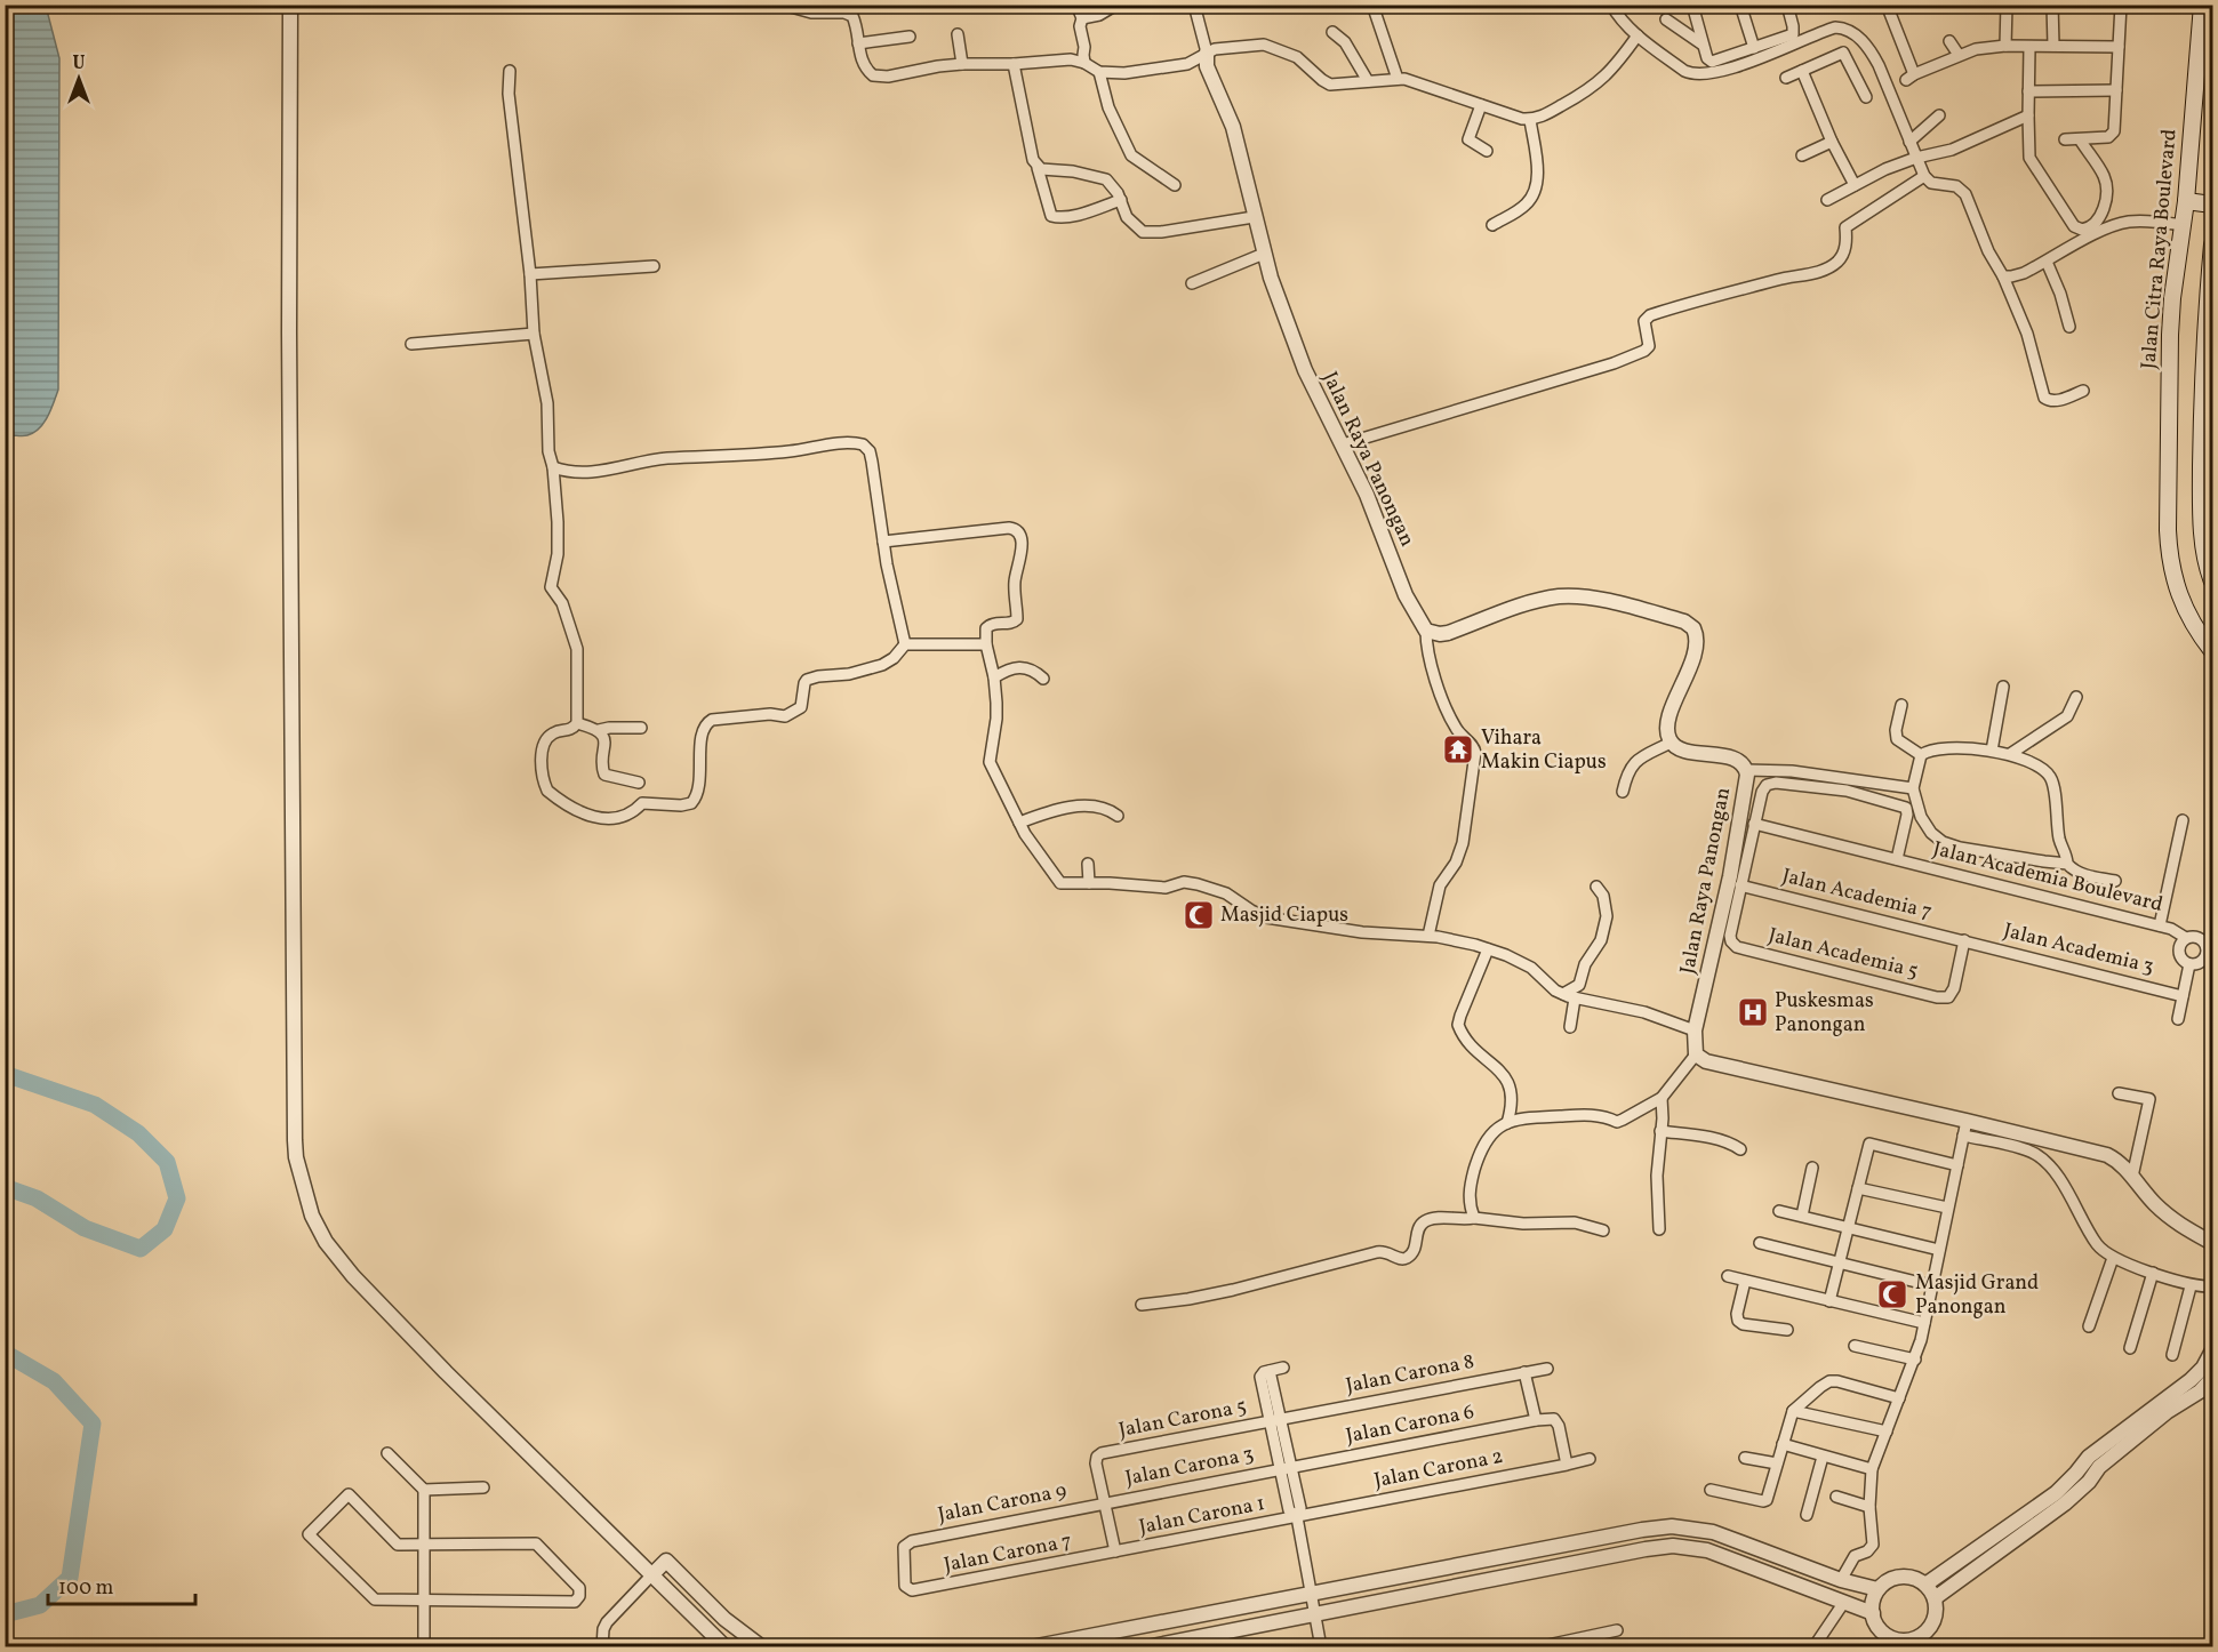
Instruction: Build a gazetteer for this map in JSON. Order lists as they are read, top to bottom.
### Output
{
  "streets": {
    "main road": ["Jalan Citra Raya Boulevard"],
    "street": [
      "Jalan Raya Panongan",
      "Jalan Academia Boulevard",
      "Jalan Academia 7",
      "Jalan Academia 3",
      "Jalan Academia 5",
      "Jalan Carona 8",
      "Jalan Carona 5",
      "Jalan Carona 6",
      "Jalan Carona 3",
      "Jalan Carona 2",
      "Jalan Carona 9",
      "Jalan Carona 1",
      "Jalan Carona 7"
    ]
  },
  "crossings": [
    ["Jalan Academia 7", "Jalan Academia 3"],
    ["Jalan Academia 7", "Jalan Academia 5"],
    ["Jalan Academia 3", "Jalan Academia 5"],
    ["Jalan Carona 8", "Jalan Carona 5"],
    ["Jalan Carona 5", "Jalan Carona 3"],
    ["Jalan Carona 5", "Jalan Carona 9"],
    ["Jalan Carona 6", "Jalan Carona 3"],
    ["Jalan Carona 3", "Jalan Carona 9"],
    ["Jalan Carona 2", "Jalan Carona 1"],
    ["Jalan Carona 9", "Jalan Carona 7"],
    ["Jalan Carona 1", "Jalan Carona 7"]
  ],
  "places": {
    "temple": ["Vihara Makin Ciapus"],
    "mosque": ["Masjid Ciapus", "Masjid Grand Panongan"],
    "hospital": ["Puskesmas Panongan"]
  },
  "scale_bar": "100 m",
  "north": "top"
}
